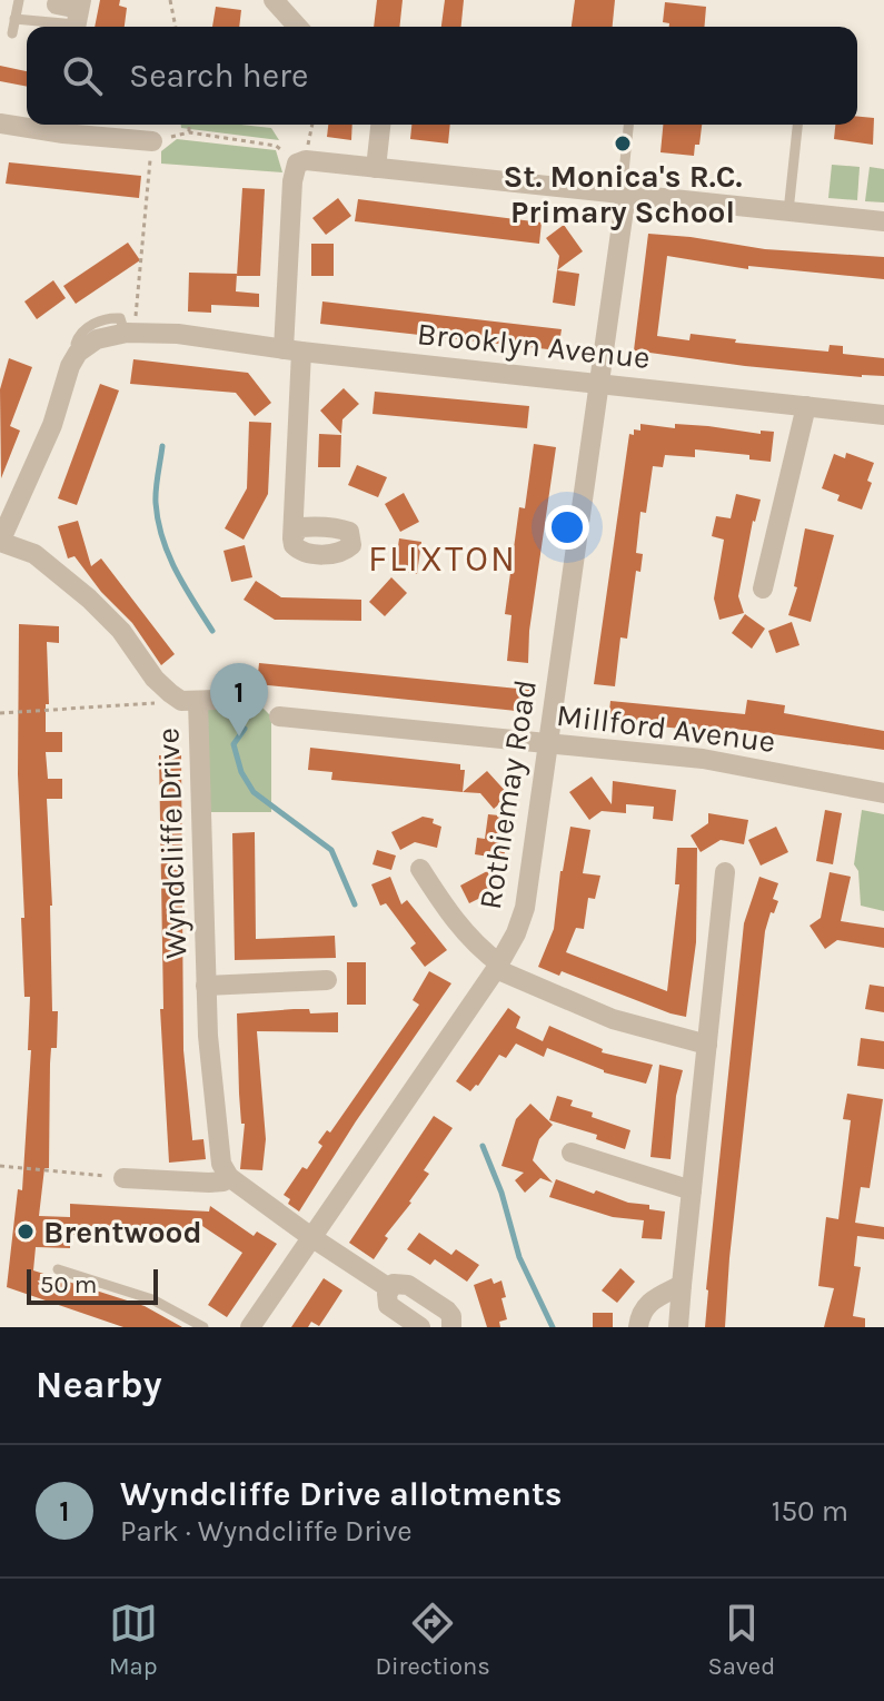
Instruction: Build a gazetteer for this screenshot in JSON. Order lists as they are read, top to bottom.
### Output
{
  "streets": {
    "street": [
      "Brooklyn Avenue",
      "Millford Avenue",
      "Rothiemay Road",
      "Wyndcliffe Drive"
    ]
  },
  "crossings": [
    ["Brooklyn Avenue", "Rothiemay Road"],
    ["Millford Avenue", "Rothiemay Road"]
  ],
  "districts": ["FLIXTON"],
  "places": ["St. Monica's R.C. Primary School", "Brentwood"],
  "scale_bar": "50 m",
  "page": {
    "search": "Search here",
    "pins": "1",
    "scale": "50 m",
    "heading": "Nearby",
    "list": [
      {
        "mark": "1",
        "name": "Wyndcliffe Drive allotments",
        "note": "Park · Wyndcliffe Drive",
        "value": "150 m"
      }
    ],
    "nav": ["Map", "Directions", "Saved"]
  }
}
